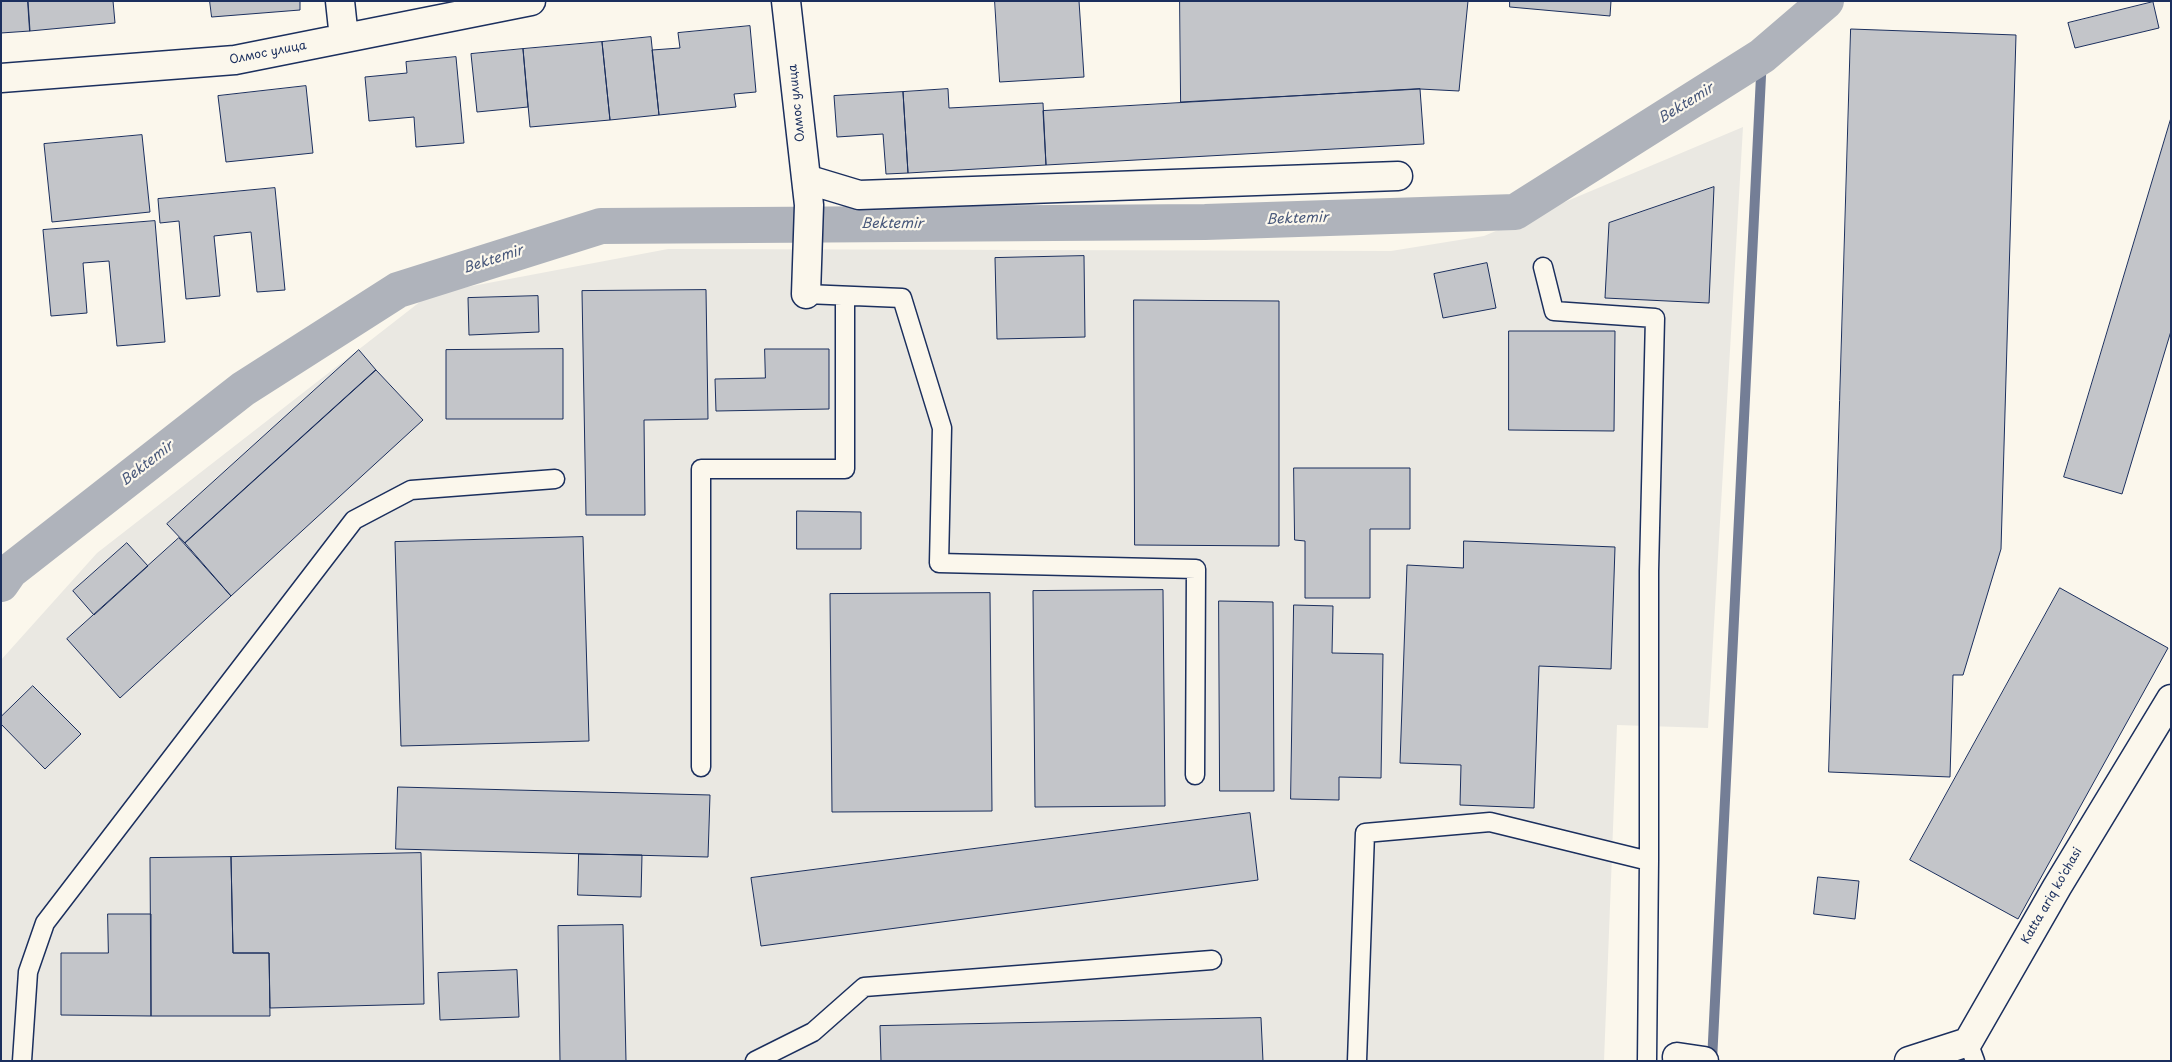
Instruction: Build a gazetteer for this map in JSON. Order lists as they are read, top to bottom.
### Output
{
  "streets": {
    "street": ["Олмос улица", "Katta ariq ko'chasi"]
  },
  "water": ["Bektemir"]
}
